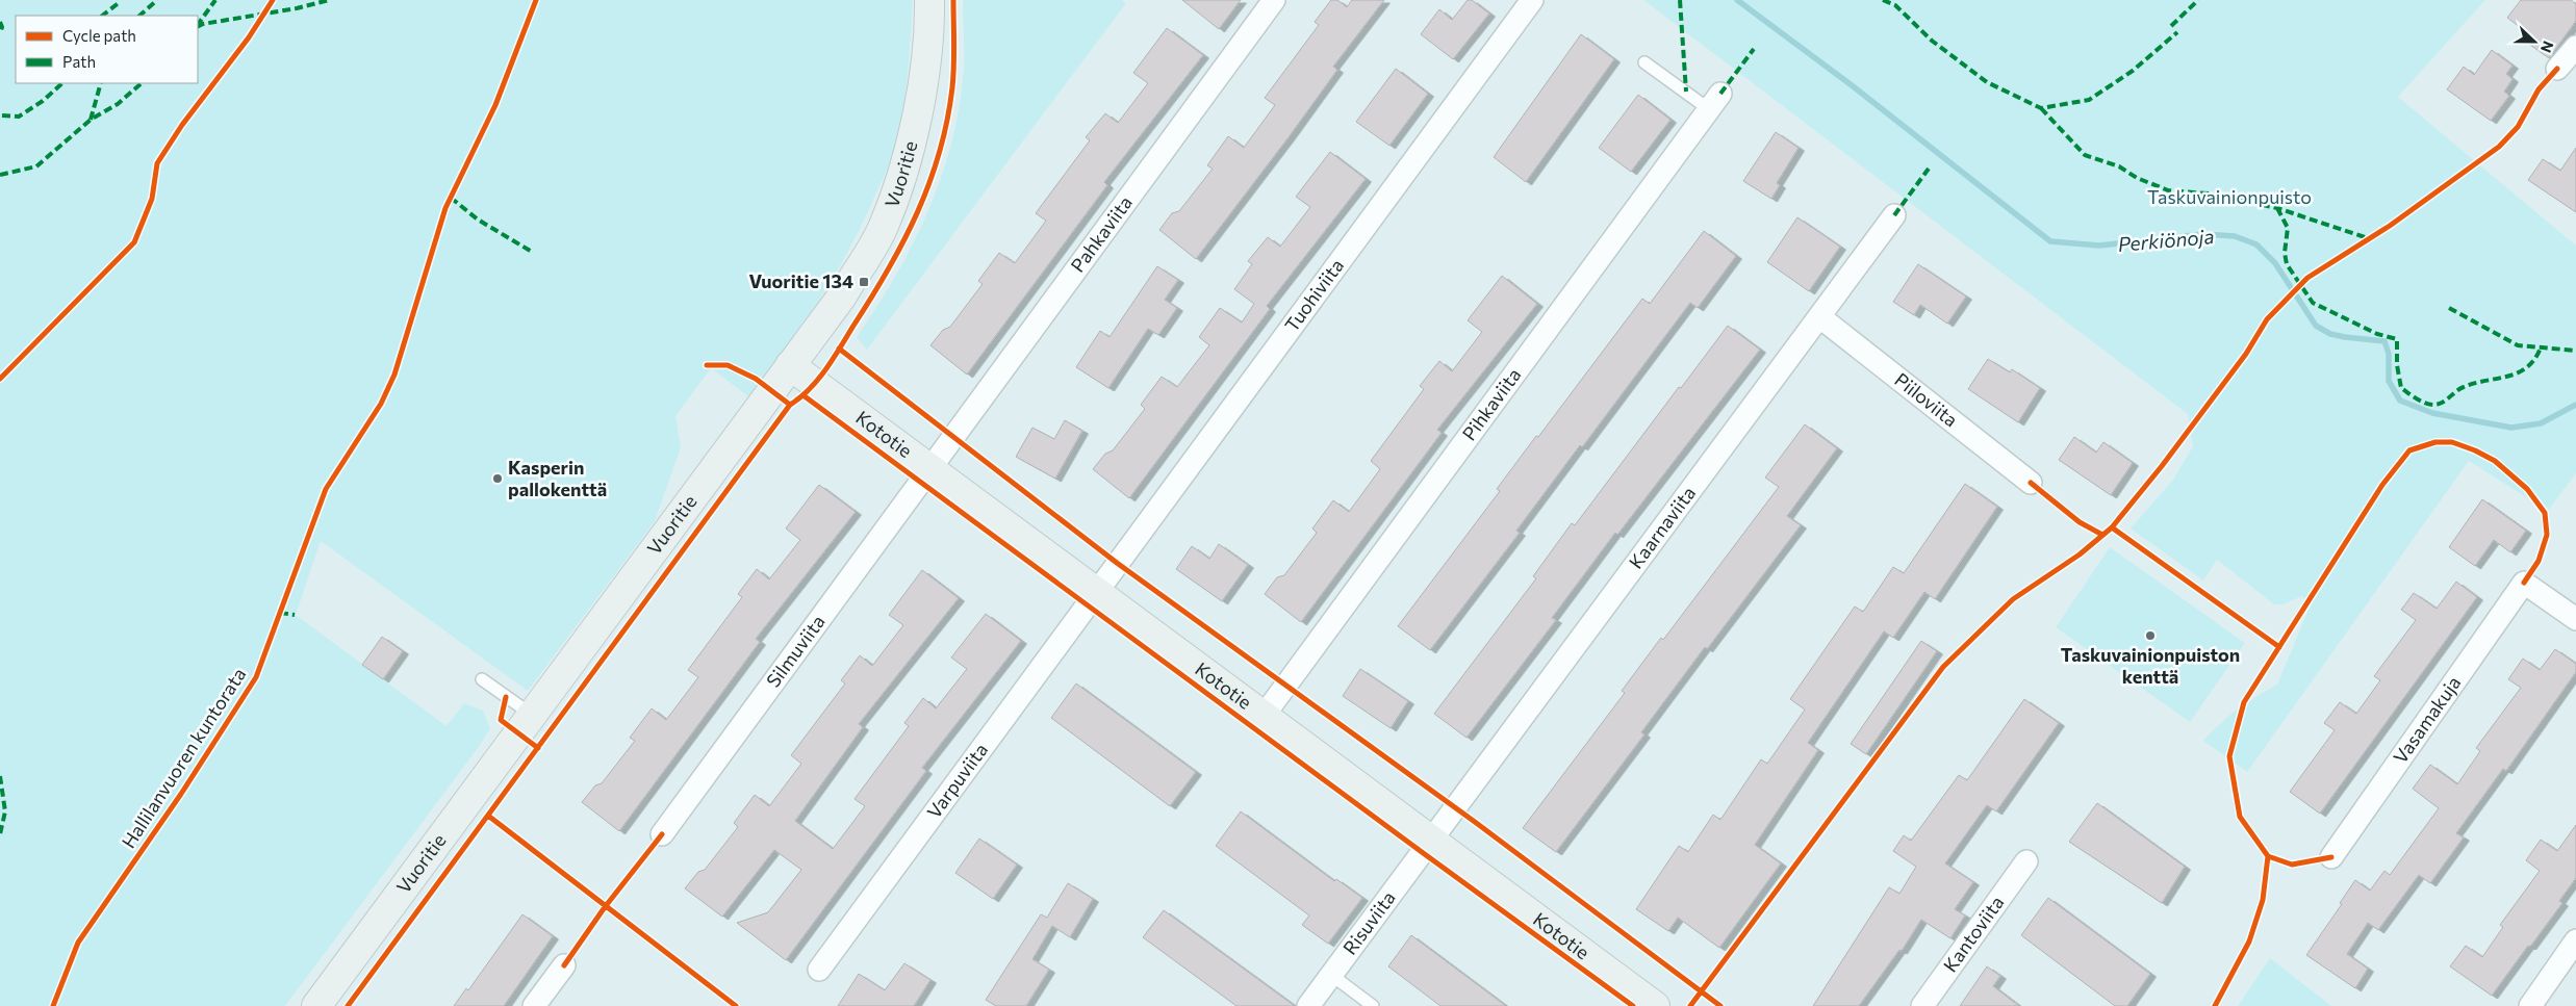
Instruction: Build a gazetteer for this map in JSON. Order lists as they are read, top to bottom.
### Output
{
  "streets": {
    "street": [
      "Vuoritie",
      "Pahkaviita",
      "Tuohiviita",
      "Piiloviita",
      "Pihkaviita",
      "Kototie",
      "Kaarnaviita",
      "Silmuviita",
      "Vasamakuja",
      "Varpuviita",
      "Risuviita",
      "Kantoviita"
    ],
    "cycle path": ["Hallilanvuoren kuntorata"]
  },
  "crossings": [
    ["Vuoritie", "Kototie"],
    ["Pahkaviita", "Kototie"],
    ["Pahkaviita", "Silmuviita"],
    ["Tuohiviita", "Kototie"],
    ["Tuohiviita", "Varpuviita"],
    ["Piiloviita", "Kaarnaviita"],
    ["Pihkaviita", "Kototie"],
    ["Kototie", "Kaarnaviita"],
    ["Kototie", "Silmuviita"],
    ["Kototie", "Varpuviita"],
    ["Kototie", "Risuviita"],
    ["Kaarnaviita", "Risuviita"]
  ],
  "water": ["Perkiönoja"],
  "parks": ["Taskuvainionpuisto"],
  "places": {
    "transit": ["Vuoritie 134"],
    "other": ["Kasperin pallokenttä", "Taskuvainionpuiston kenttä"]
  },
  "legend": ["Cycle path", "Path"],
  "north": "right"
}
